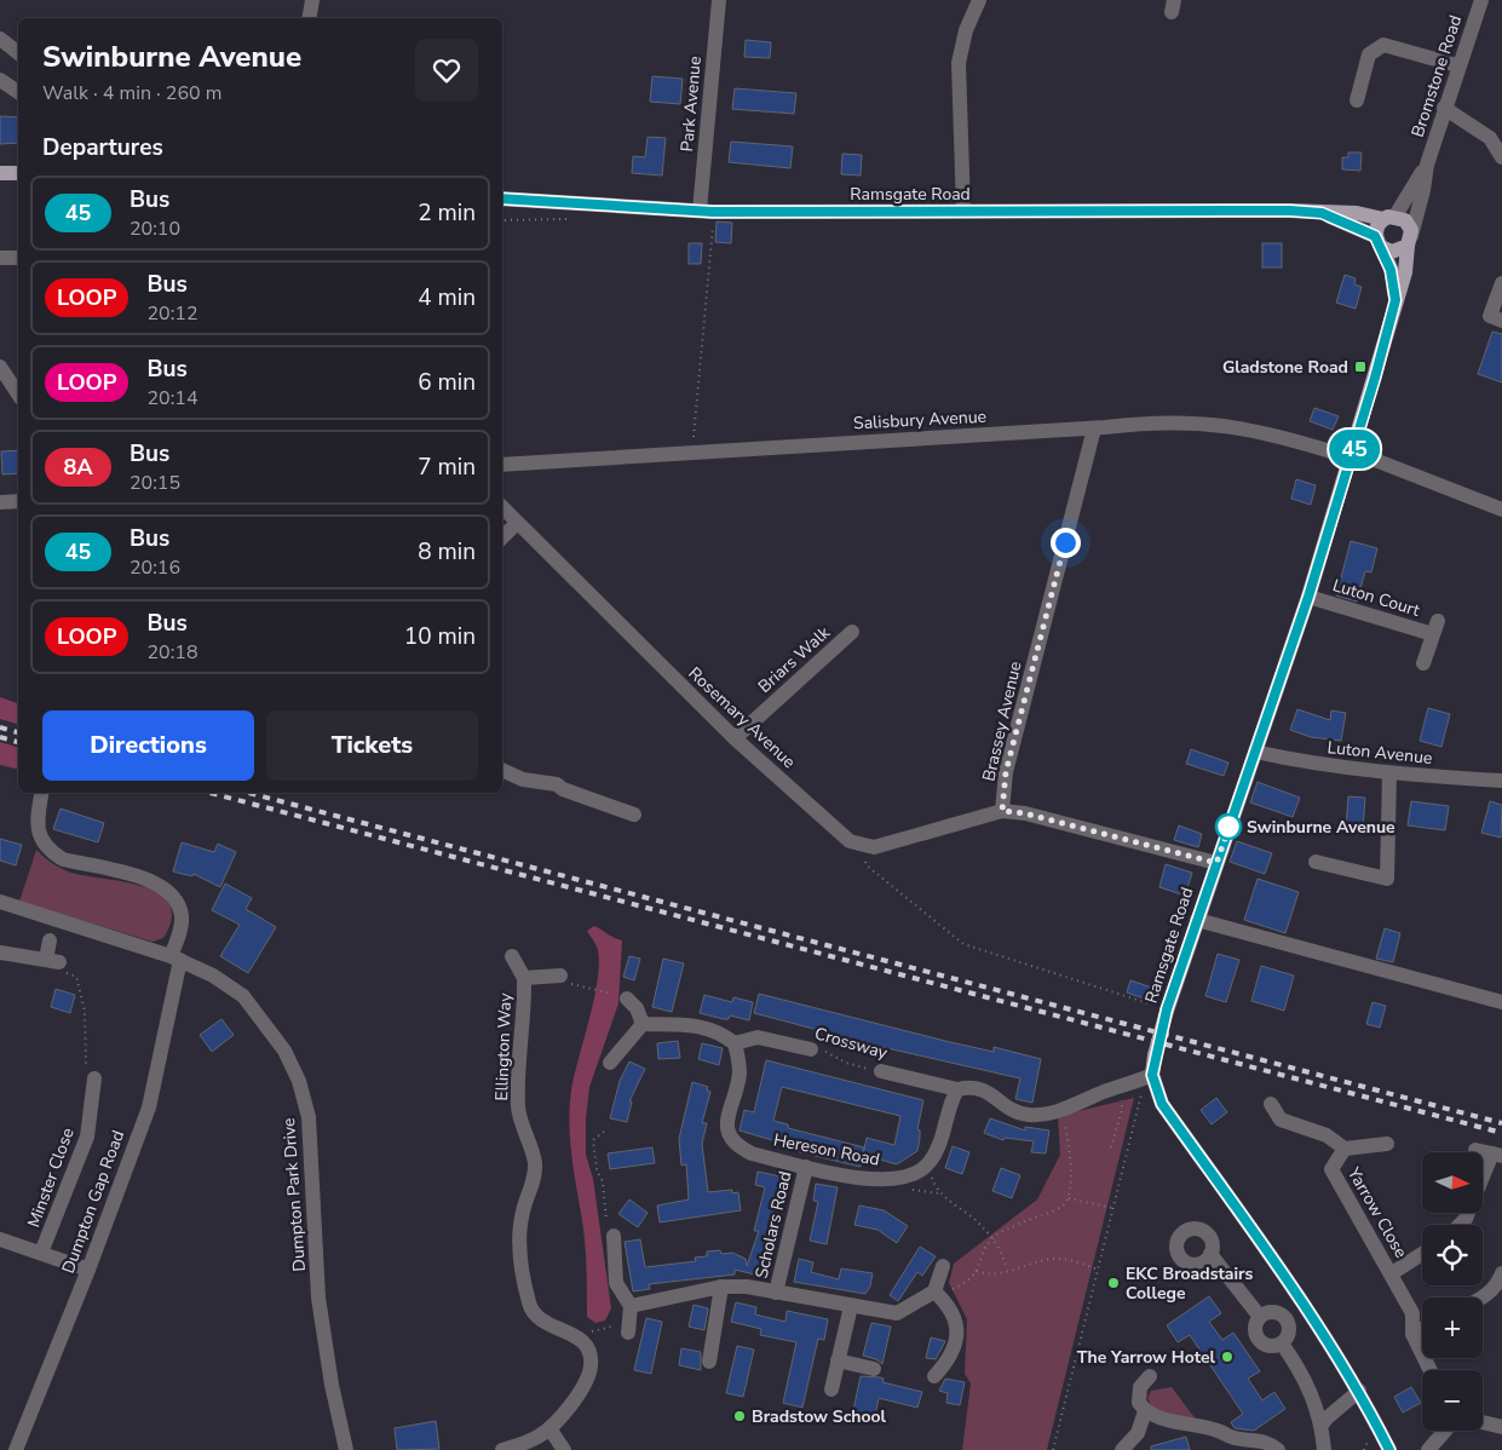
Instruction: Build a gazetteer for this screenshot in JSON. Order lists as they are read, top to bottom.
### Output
{
  "streets": {
    "main road": ["Ramsgate Road"],
    "street": [
      "Bromstone Road",
      "Park Avenue",
      "Salisbury Avenue",
      "Luton Court",
      "Briars Walk",
      "Rosemary Avenue",
      "Brassey Avenue",
      "Luton Avenue",
      "Crossway",
      "Ellington Way",
      "Hereson Road",
      "Minster Close",
      "Dumpton Park Drive",
      "Dumpton Gap Road",
      "Yarrow Close",
      "Scholars Road"
    ]
  },
  "crossings": [
    ["Bromstone Road", "Ramsgate Road"],
    ["Park Avenue", "Ramsgate Road"],
    ["Ramsgate Road", "Salisbury Avenue"],
    ["Ramsgate Road", "Luton Court"],
    ["Ramsgate Road", "Luton Avenue"],
    ["Salisbury Avenue", "Brassey Avenue"],
    ["Briars Walk", "Rosemary Avenue"],
    ["Crossway", "Hereson Road"],
    ["Hereson Road", "Scholars Road"],
    ["Dumpton Park Drive", "Dumpton Gap Road"]
  ],
  "places": {
    "transit": ["Gladstone Road"],
    "other": [
      "Swinburne Avenue",
      "EKC Broadstairs College",
      "The Yarrow Hotel",
      "Bradstow School"
    ]
  },
  "lines": ["bus line 45"],
  "north": "right",
  "page": {
    "on_map": "45",
    "heading": [
      ["Swinburne Avenue", "Walk · 4 min · 260 m"],
      "Departures"
    ],
    "list": [
      {
        "mark": "45",
        "name": "Bus",
        "note": "20:10",
        "value": "2 min"
      },
      {
        "mark": "LOOP",
        "name": "Bus",
        "note": "20:12",
        "value": "4 min"
      },
      {
        "mark": "LOOP",
        "name": "Bus",
        "note": "20:14",
        "value": "6 min"
      },
      {
        "mark": "8A",
        "name": "Bus",
        "note": "20:15",
        "value": "7 min"
      },
      {
        "mark": "45",
        "name": "Bus",
        "note": "20:16",
        "value": "8 min"
      },
      {
        "mark": "LOOP",
        "name": "Bus",
        "note": "20:18",
        "value": "10 min"
      }
    ],
    "buttons": ["Directions", "Tickets"],
    "map_buttons": ["+", "−"]
  }
}
